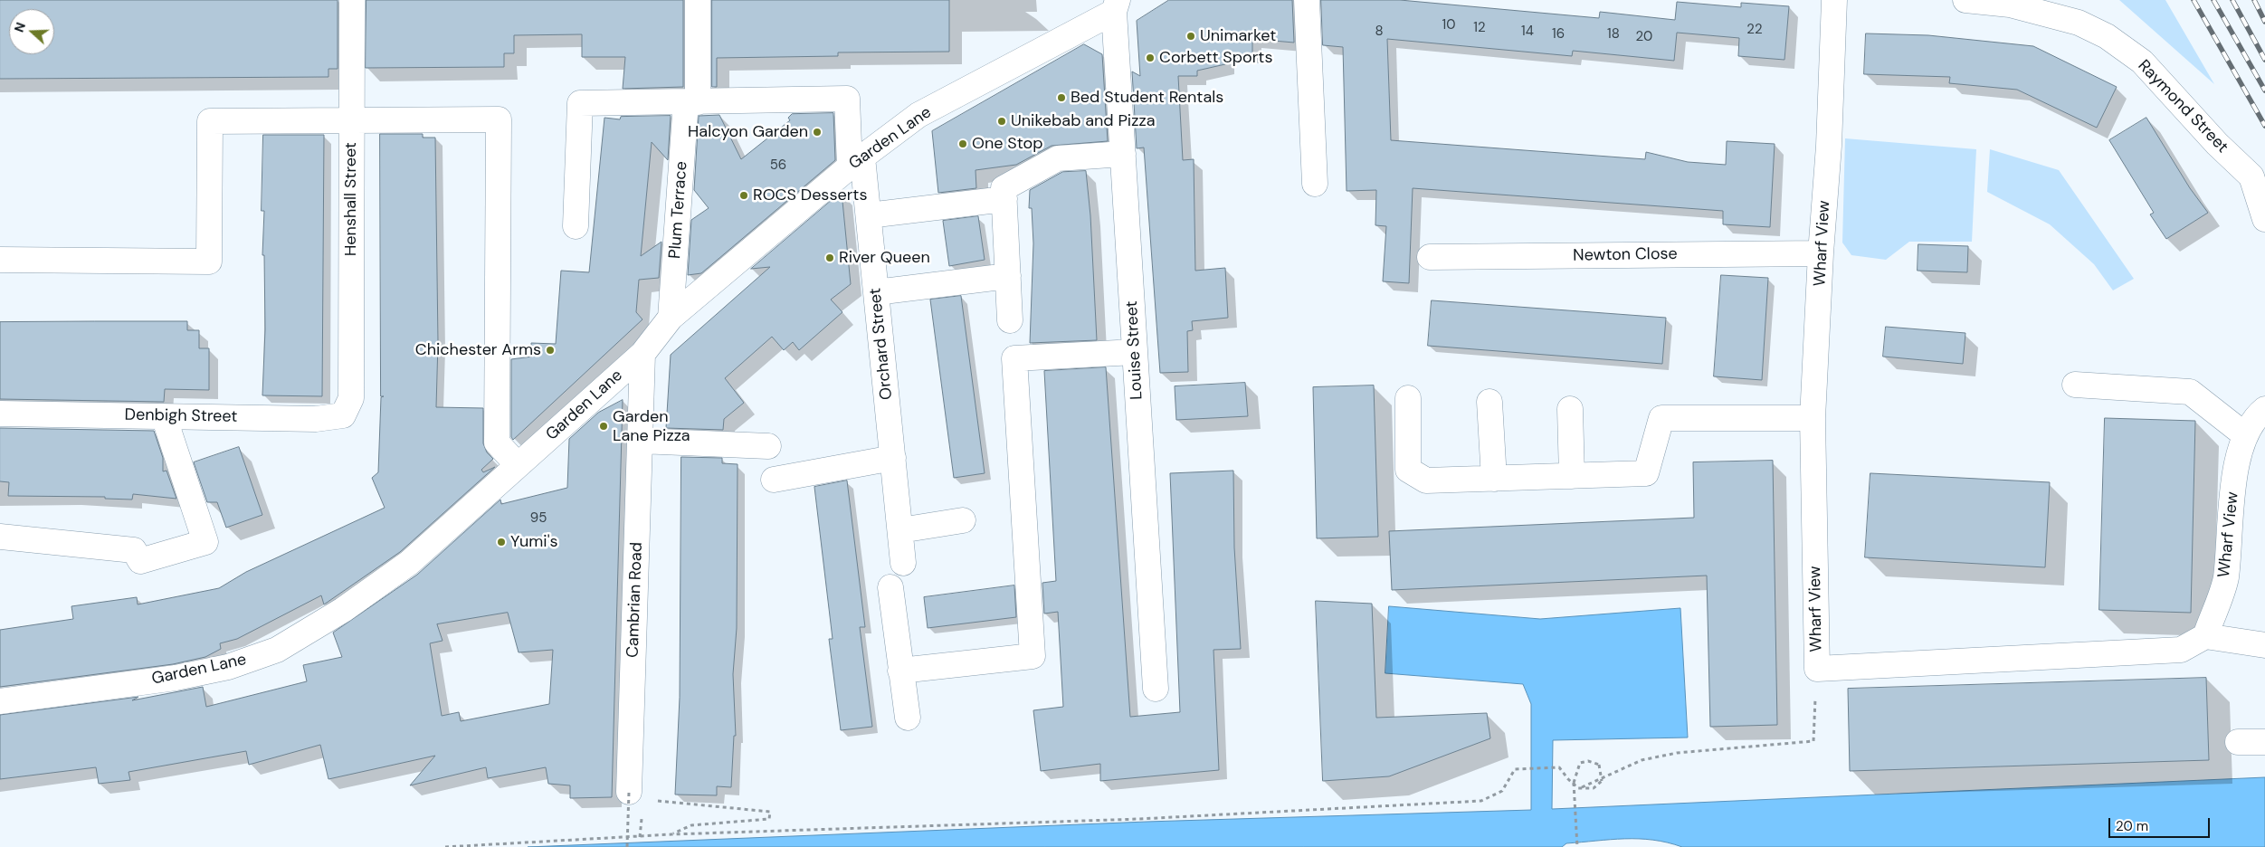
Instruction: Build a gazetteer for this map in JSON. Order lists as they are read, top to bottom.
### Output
{
  "streets": {
    "street": [
      "Raymond Street",
      "Garden Lane",
      "Henshall Street",
      "Plum Terrace",
      "Wharf View",
      "Newton Close",
      "Orchard Street",
      "Louise Street",
      "Denbigh Street",
      "Cambrian Road"
    ]
  },
  "crossings": [
    ["Garden Lane", "Plum Terrace"],
    ["Garden Lane", "Orchard Street"],
    ["Garden Lane", "Louise Street"],
    ["Garden Lane", "Cambrian Road"],
    ["Henshall Street", "Denbigh Street"],
    ["Plum Terrace", "Orchard Street"],
    ["Wharf View", "Newton Close"]
  ],
  "places": [
    "Unimarket",
    "Corbett Sports",
    "Bed Student Rentals",
    "Unikebab and Pizza",
    "Halcyon Garden",
    "One Stop",
    "ROCS Desserts",
    "River Queen",
    "Chichester Arms",
    "Garden Lane Pizza",
    "Yumi's"
  ],
  "house_numbers": [
    "10",
    "12",
    "22",
    "8",
    "14",
    "16",
    "18",
    "20",
    "56",
    "95"
  ],
  "scale_bar": "20 m",
  "north": "left"
}
